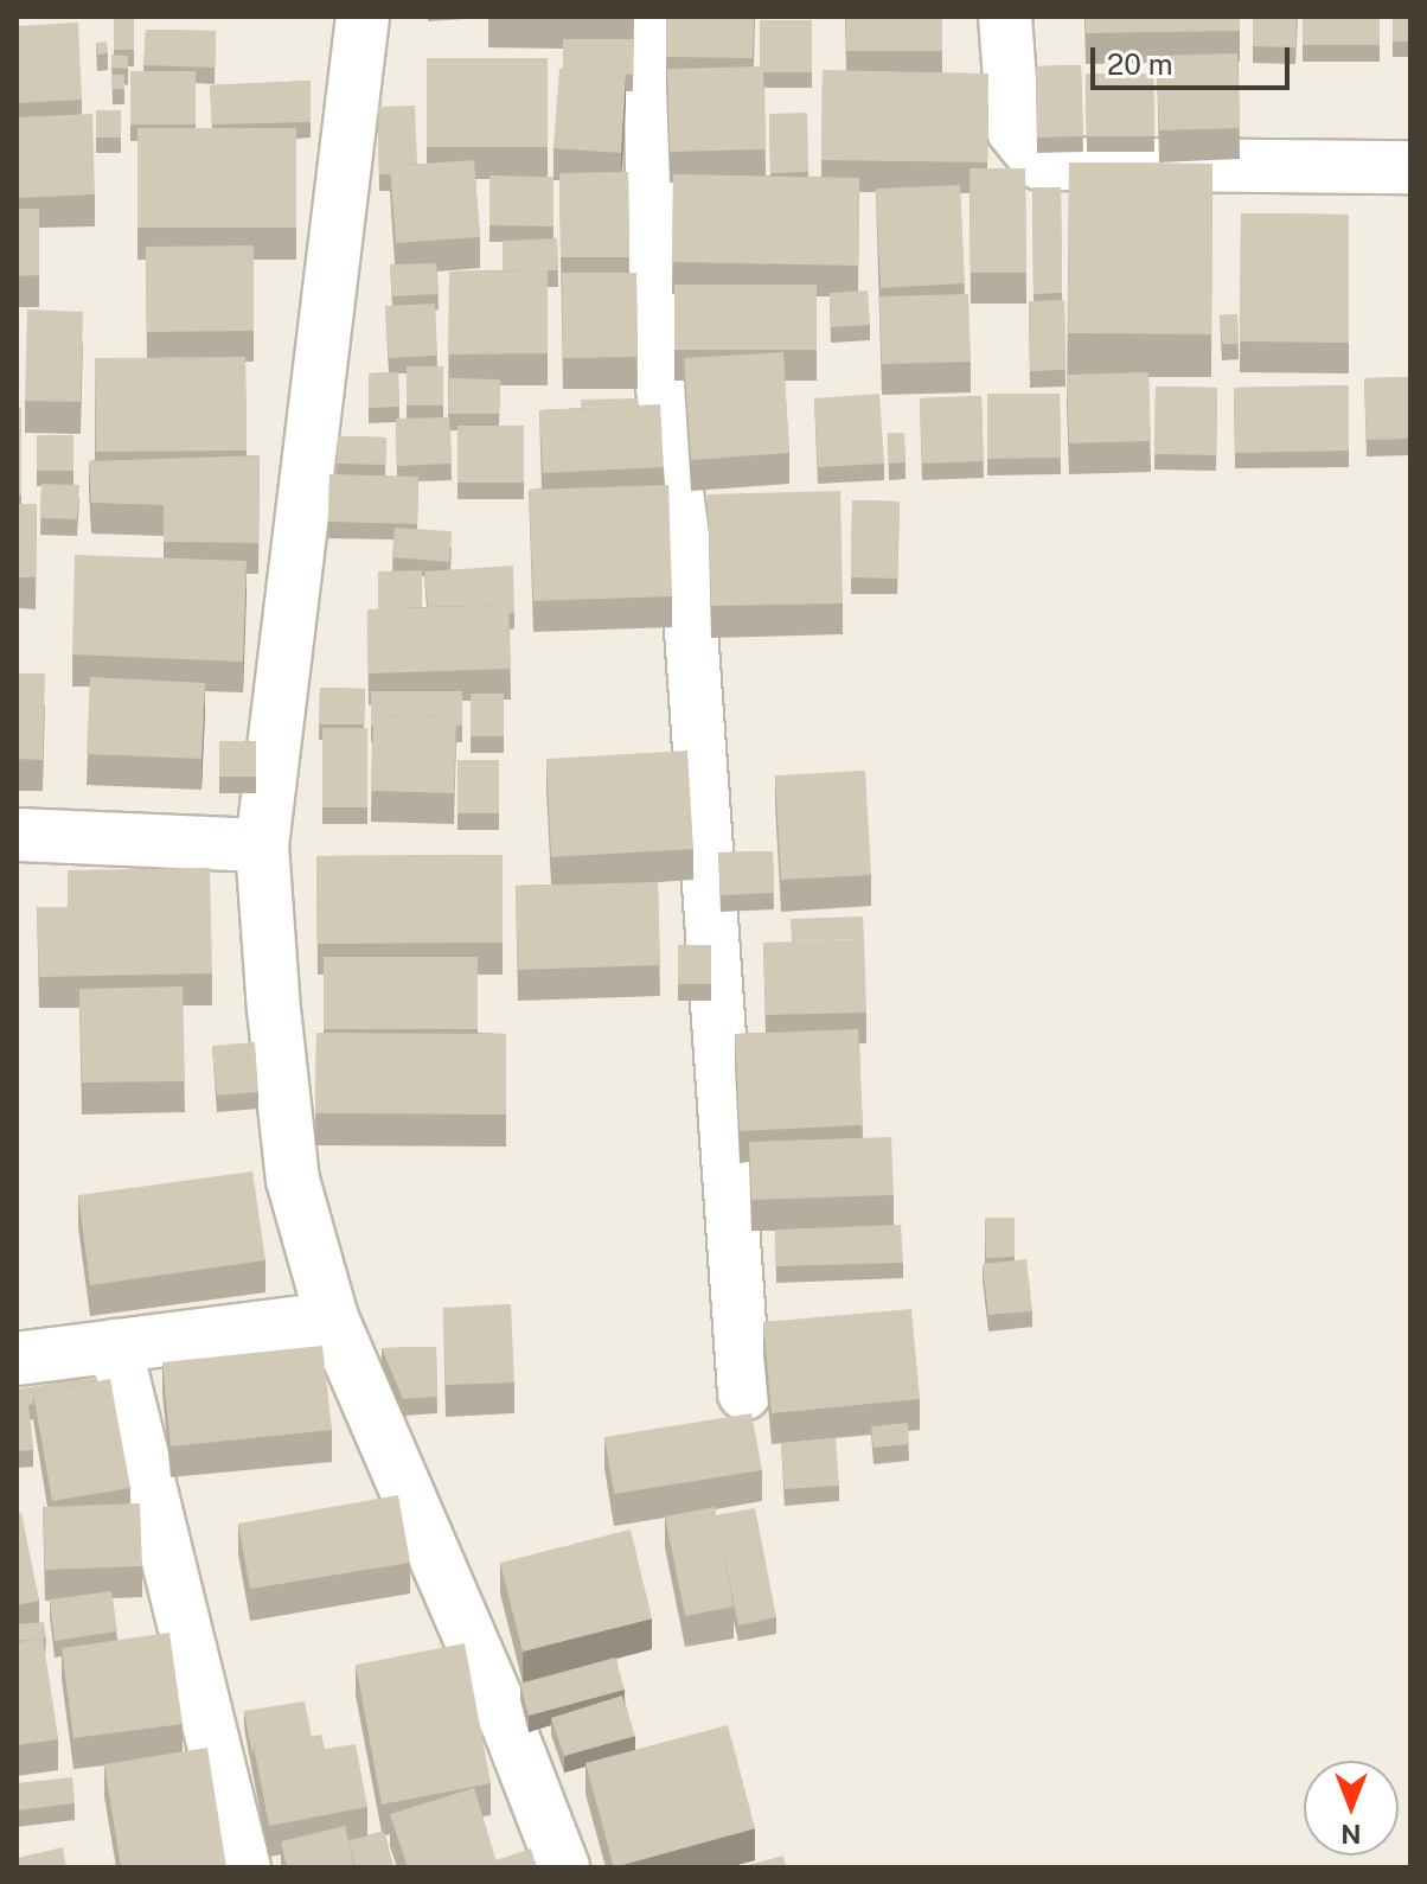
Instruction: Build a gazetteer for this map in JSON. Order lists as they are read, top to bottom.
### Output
{
  "scale_bar": "20 m",
  "north": "bottom"
}
